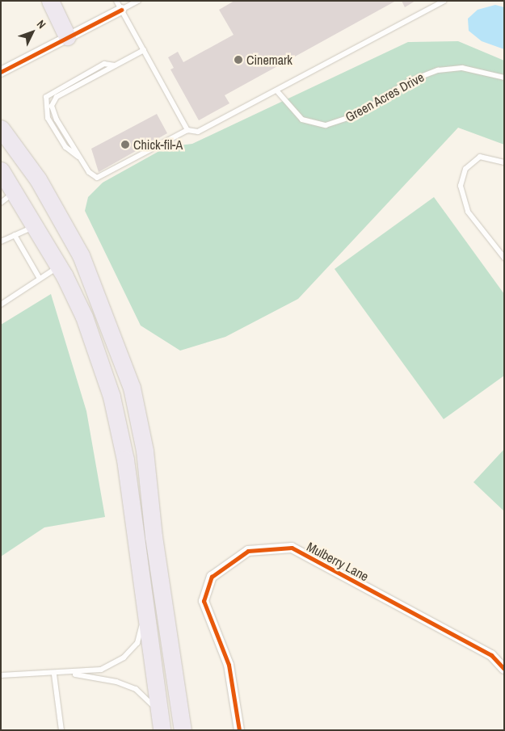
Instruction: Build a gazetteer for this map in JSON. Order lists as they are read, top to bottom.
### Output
{
  "streets": {
    "street": ["Mulberry Lane"],
    "lane": ["Green Acres Drive"]
  },
  "places": ["Cinemark", "Chick-fil-A"],
  "north": "top right"
}
